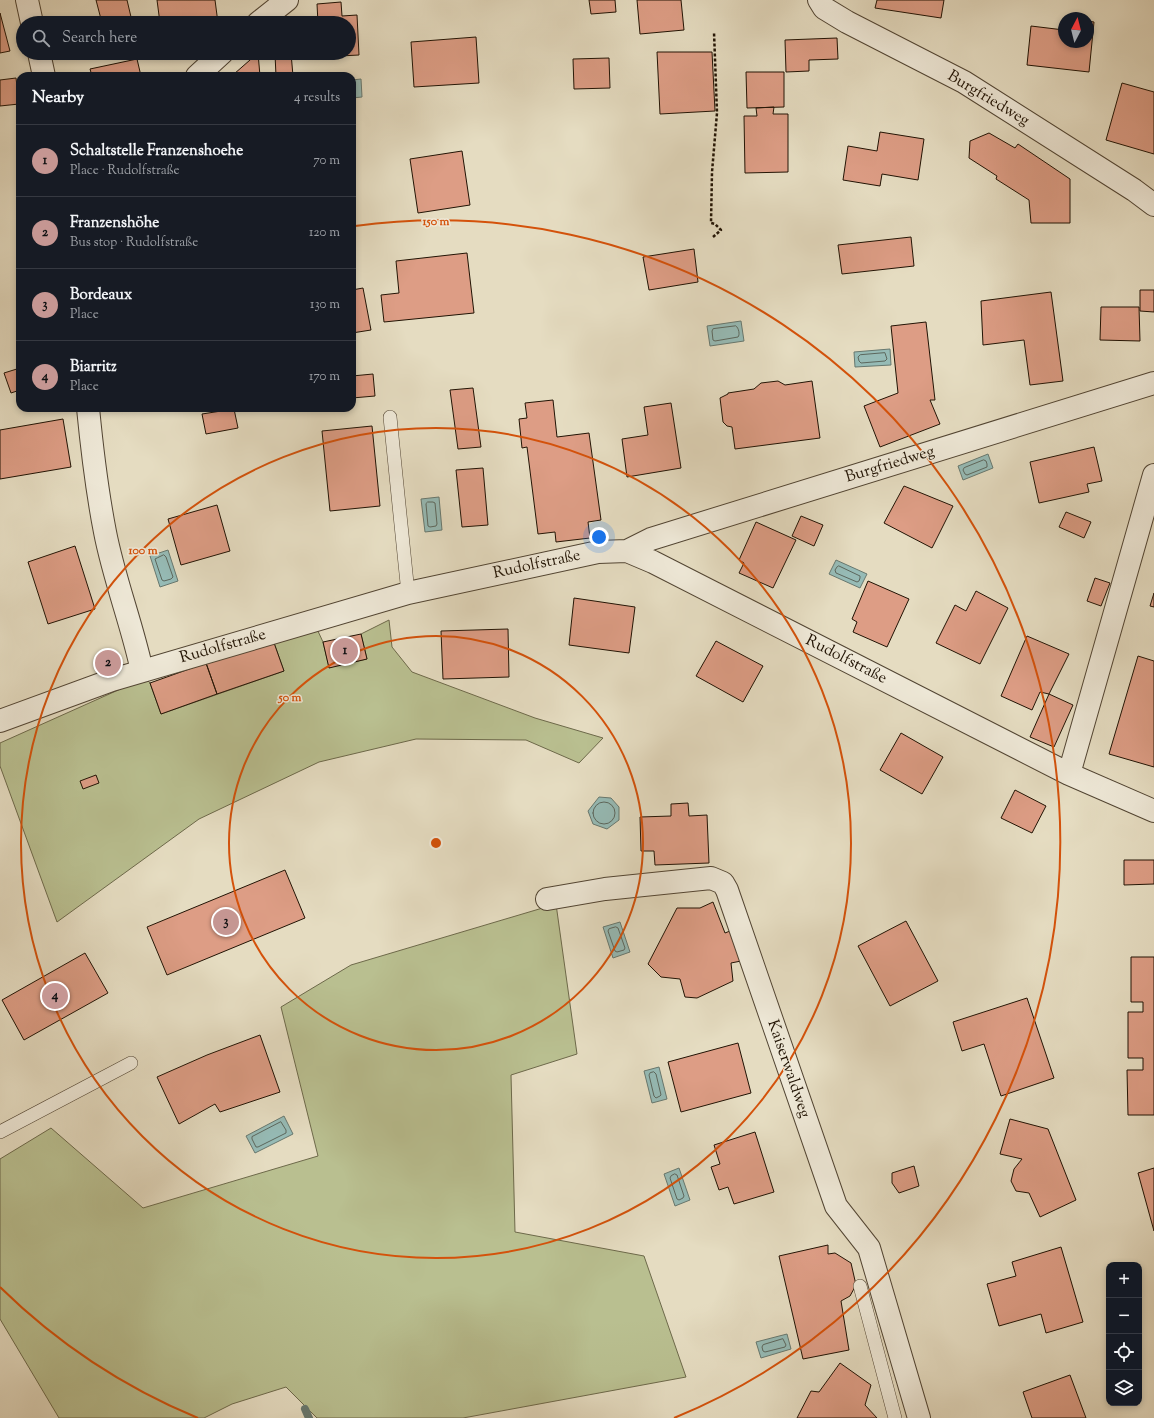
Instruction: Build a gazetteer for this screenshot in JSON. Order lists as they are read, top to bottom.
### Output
{
  "streets": {
    "street": ["Burgfriedweg", "Rudolfstraße", "Kaiserwaldweg"]
  },
  "crossings": [
    ["Burgfriedweg", "Rudolfstraße"]
  ],
  "north": "top",
  "page": {
    "search": "Search here",
    "heading": ["Nearby", "4 results"],
    "list": [
      {
        "mark": "1",
        "name": "Schaltstelle Franzenshoehe",
        "note": "Place · Rudolfstraße",
        "value": "70 m"
      },
      {
        "mark": "2",
        "name": "Franzenshöhe",
        "note": "Bus stop · Rudolfstraße",
        "value": "120 m"
      },
      {
        "mark": "3",
        "name": "Bordeaux",
        "note": "Place",
        "value": "130 m"
      },
      {
        "mark": "4",
        "name": "Biarritz",
        "note": "Place",
        "value": "170 m"
      }
    ],
    "pins": [
      "1",
      "2",
      "3",
      "4"
    ],
    "map_buttons": ["+", "−"]
  },
  "rings": ["150 m", "100 m", "50 m"]
}
